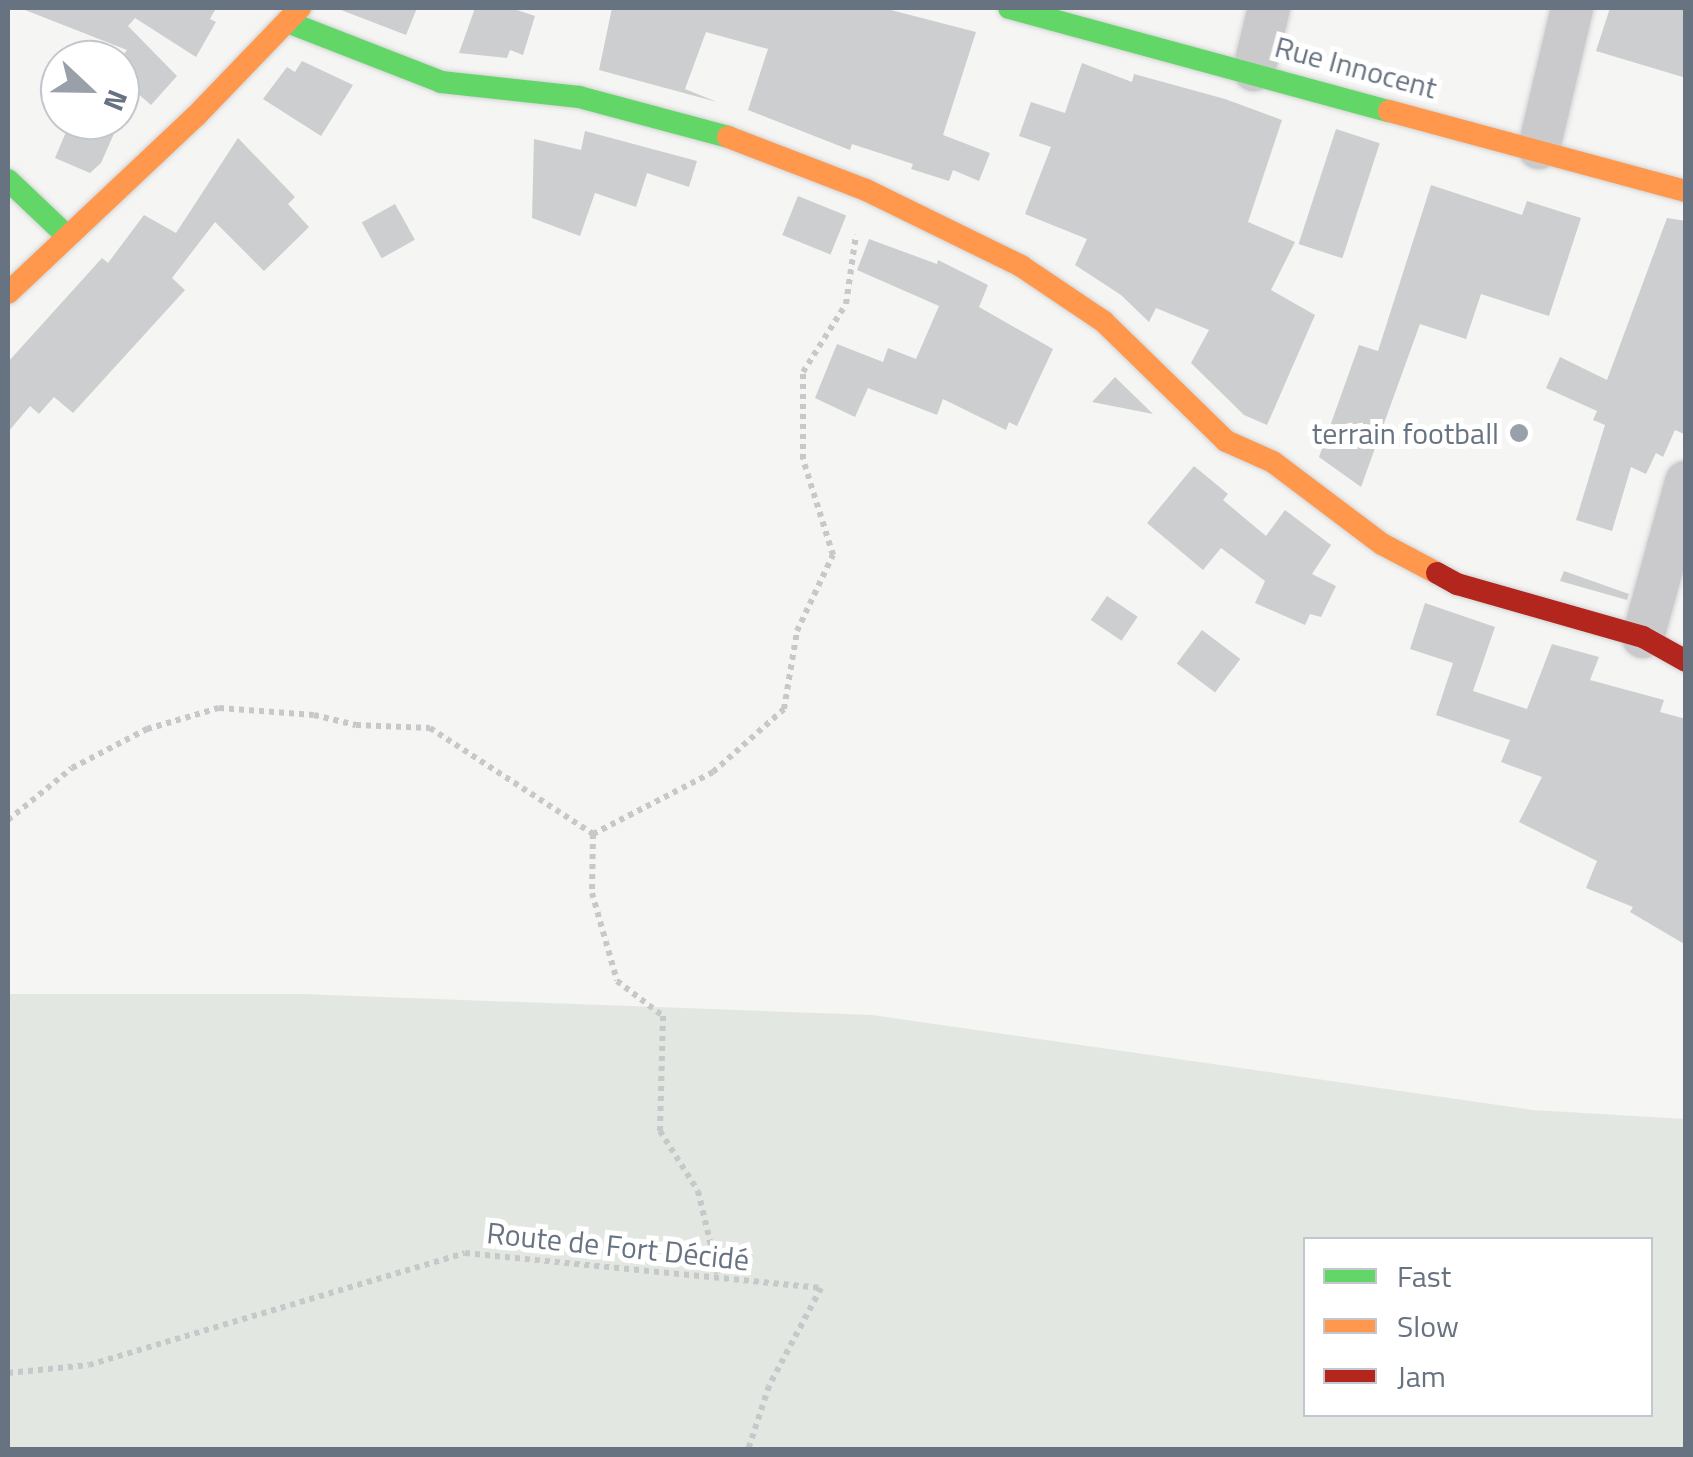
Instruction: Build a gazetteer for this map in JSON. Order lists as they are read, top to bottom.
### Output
{
  "streets": {
    "street": ["Rue Innocent"],
    "path": ["Route de Fort Décidé"]
  },
  "places": ["terrain football"],
  "legend": ["Fast", "Slow", "Jam"],
  "north": "right"
}
